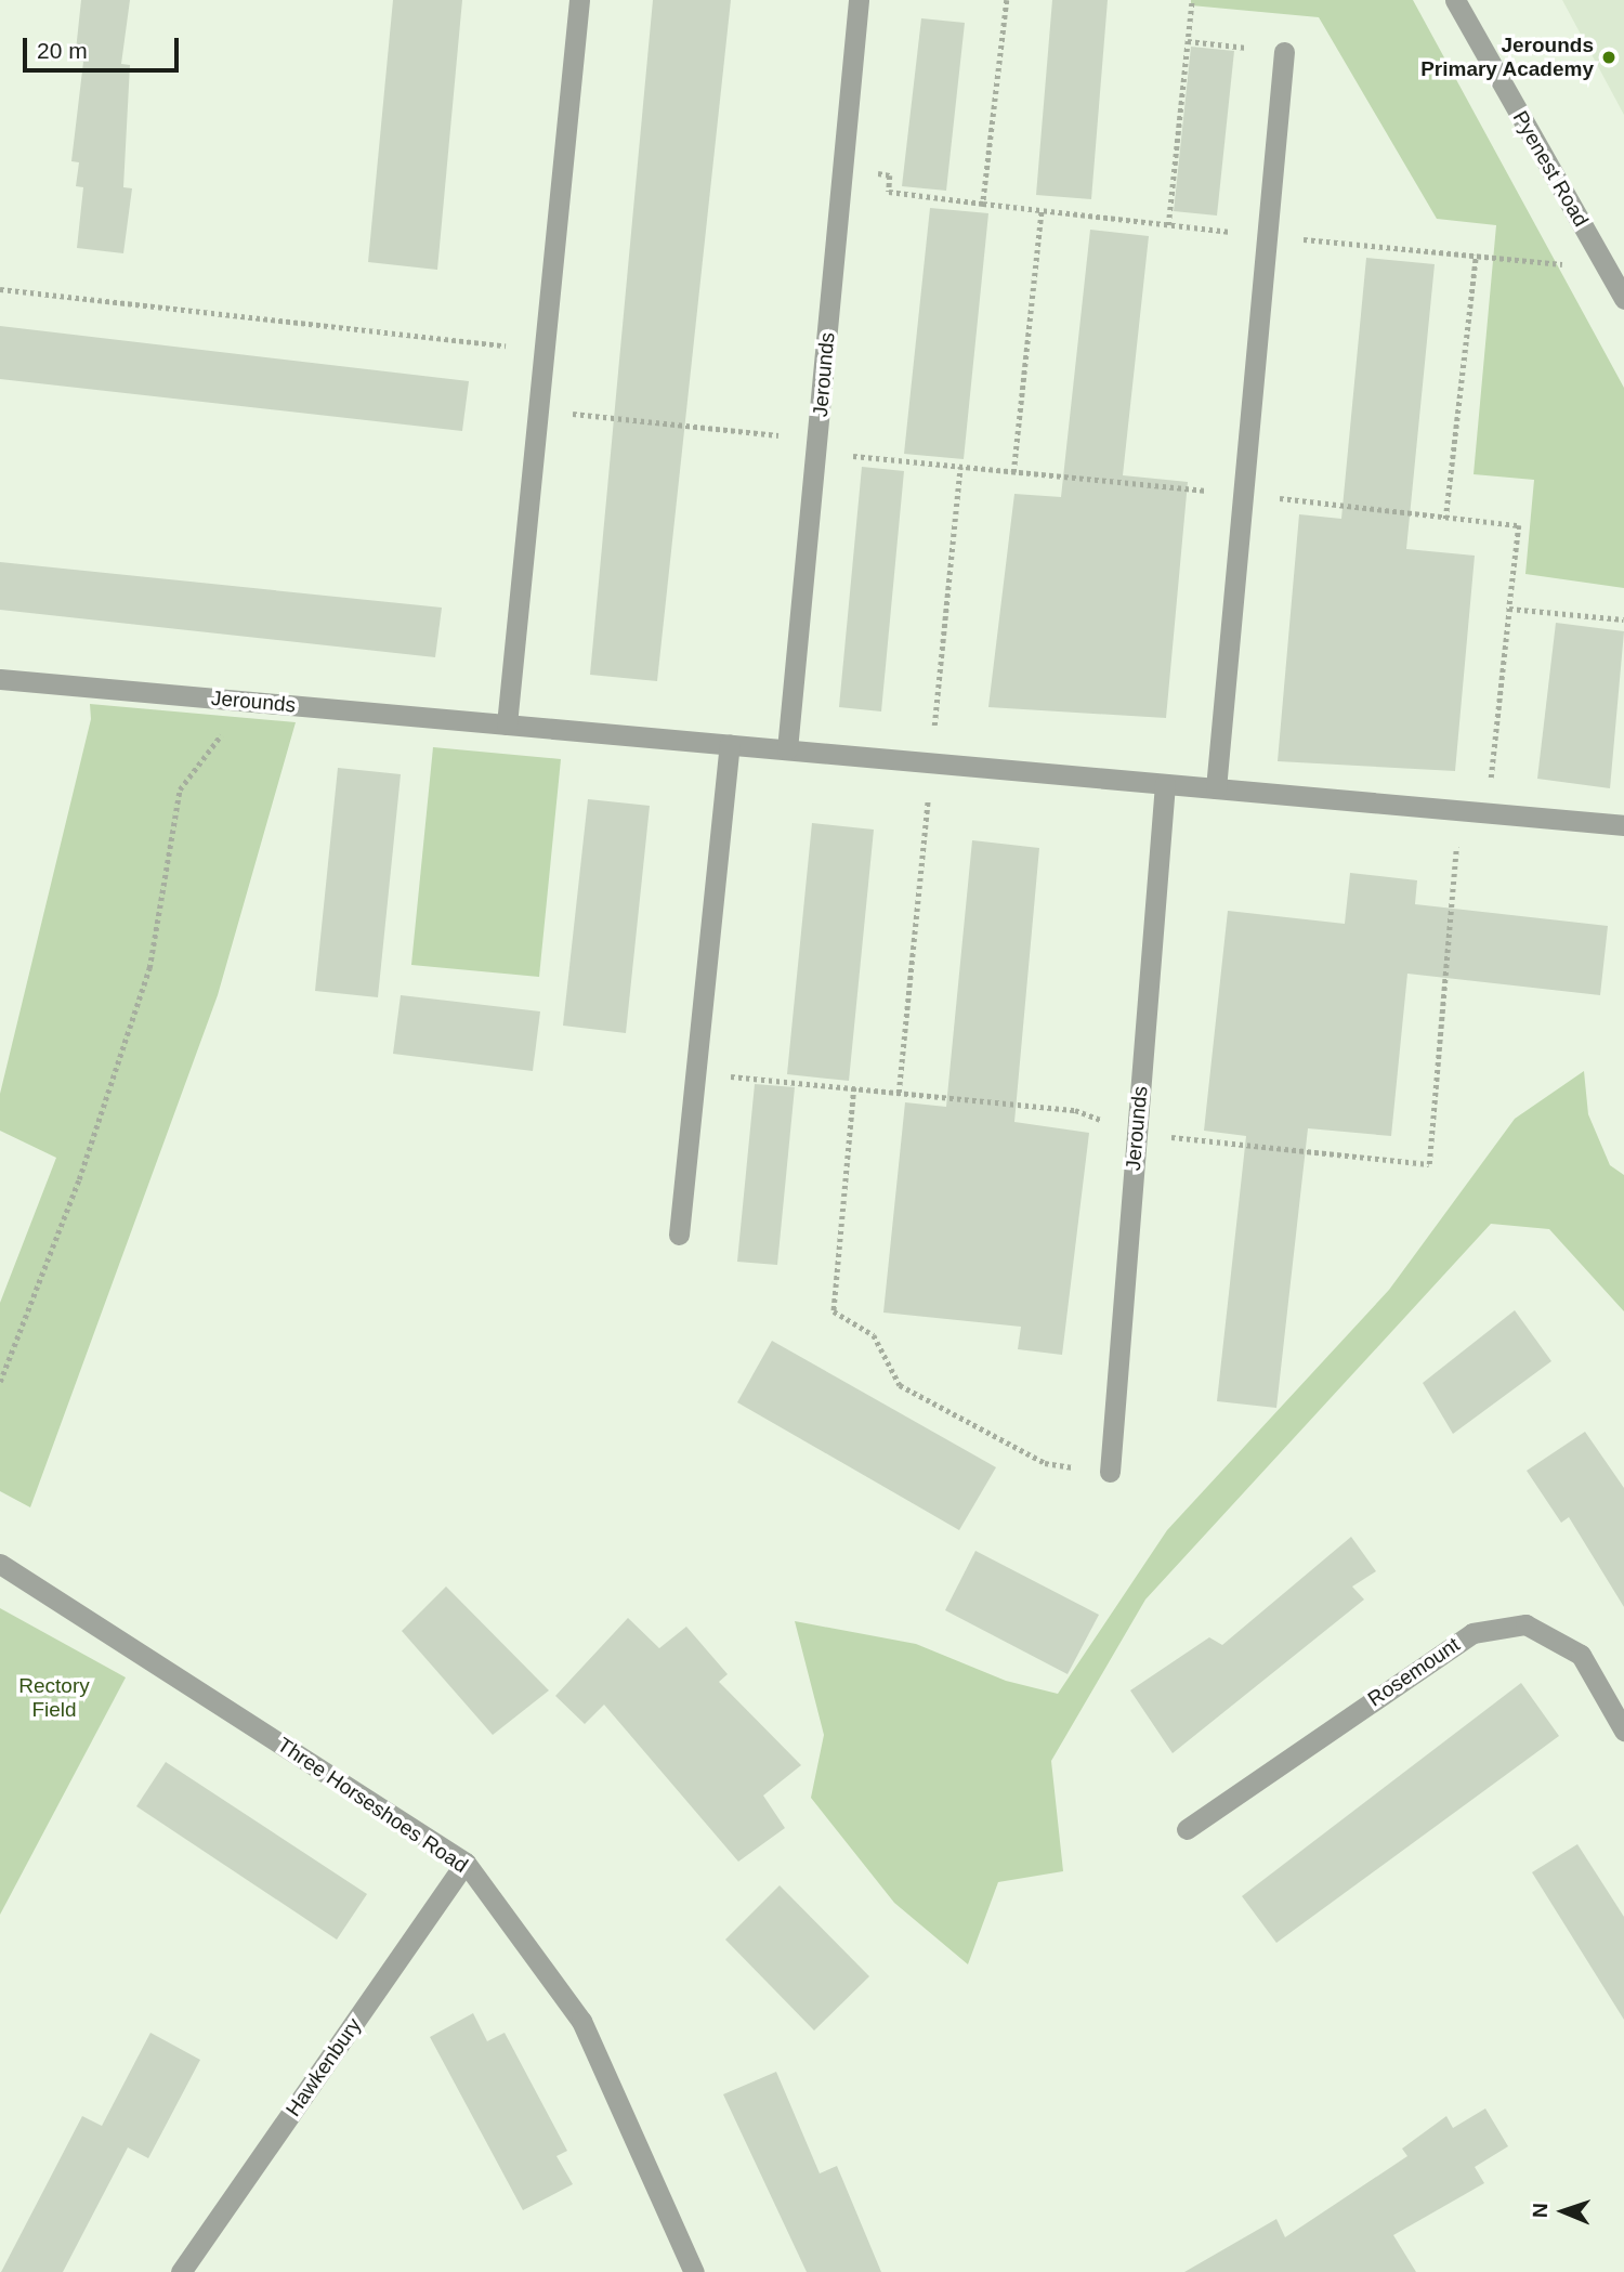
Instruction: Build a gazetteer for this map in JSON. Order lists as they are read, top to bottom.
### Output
{
  "streets": {
    "street": [
      "Pyenest Road",
      "Jerounds",
      "Rosemount",
      "Three Horseshoes Road",
      "Hawkenbury"
    ]
  },
  "crossings": [
    ["Three Horseshoes Road", "Hawkenbury"]
  ],
  "parks": ["Rectory Field"],
  "places": ["Jerounds Primary Academy"],
  "scale_bar": "20 m",
  "north": "left"
}
